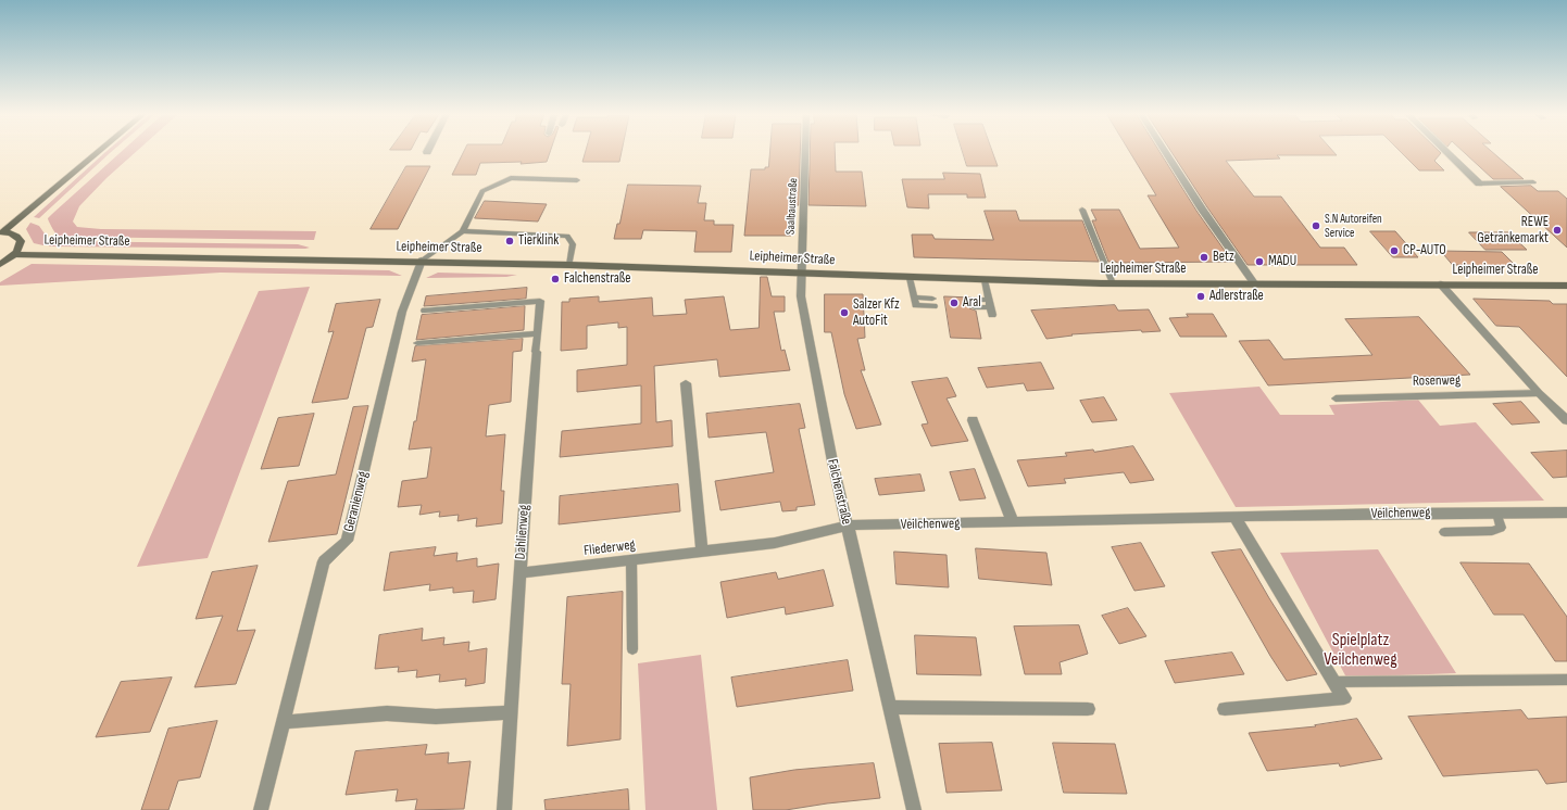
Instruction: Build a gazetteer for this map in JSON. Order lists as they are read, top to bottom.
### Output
{
  "streets": {
    "main road": ["Leipheimer Straße"],
    "street": [
      "Saalbaustraße",
      "Falchenstraße",
      "Geranienweg",
      "Veilchenweg",
      "Dahlienweg",
      "Fliederweg"
    ],
    "lane": ["Rosenweg"]
  },
  "crossings": [
    ["Saalbaustraße", "Leipheimer Straße"],
    ["Saalbaustraße", "Falchenstraße"],
    ["Leipheimer Straße", "Falchenstraße"],
    ["Leipheimer Straße", "Geranienweg"],
    ["Falchenstraße", "Veilchenweg"],
    ["Falchenstraße", "Fliederweg"],
    ["Veilchenweg", "Fliederweg"],
    ["Dahlienweg", "Fliederweg"]
  ],
  "parks": ["Spielplatz Veilchenweg"],
  "places": [
    "S.N Autoreifen Service",
    "REWE Getränkemarkt",
    "Tierklink",
    "CP-AUTO",
    "Betz",
    "MADU",
    "Falchenstraße",
    "Adlerstraße",
    "Aral",
    "Salzer Kfz AutoFit"
  ]
}
